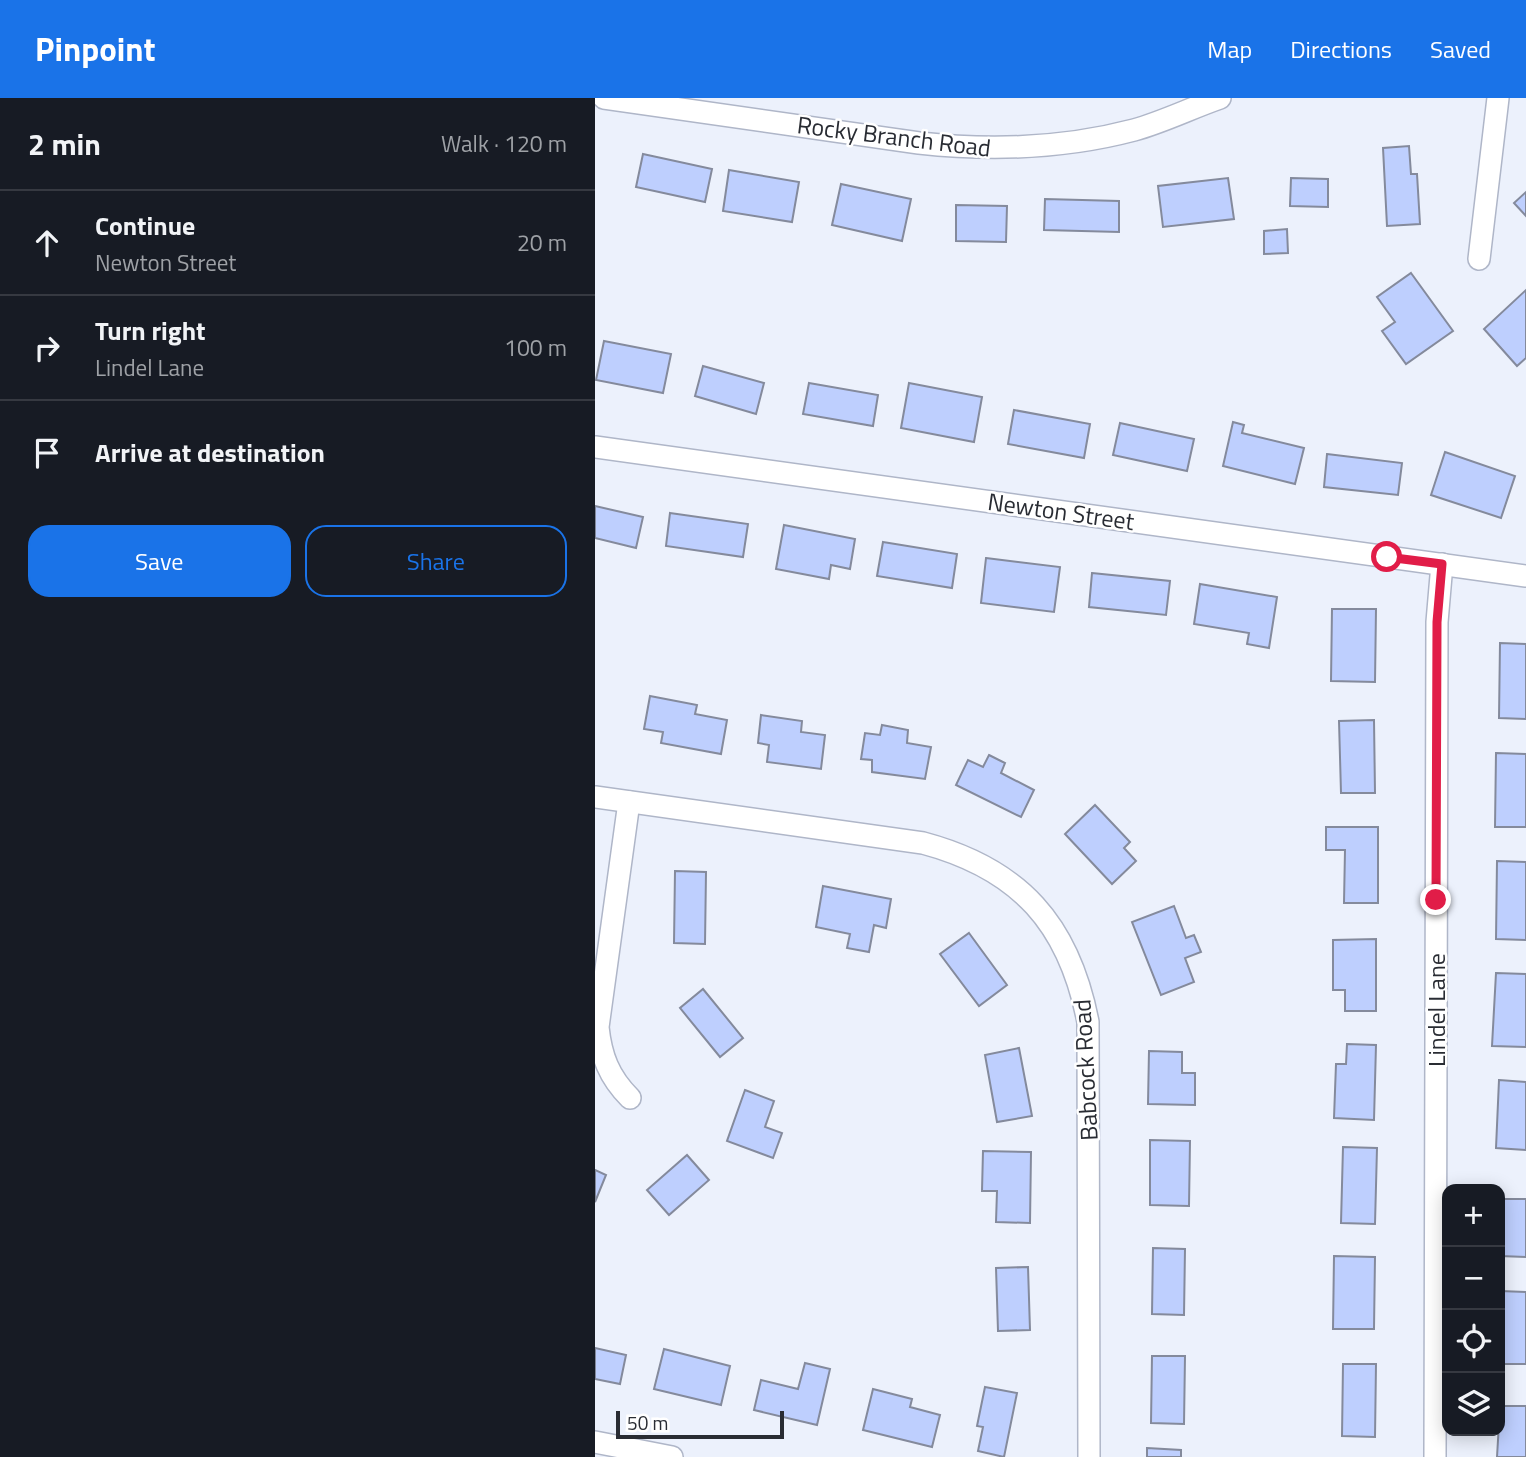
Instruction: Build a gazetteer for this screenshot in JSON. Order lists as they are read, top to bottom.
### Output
{
  "streets": {
    "street": [
      "Rocky Branch Road",
      "Newton Street",
      "Lindel Lane",
      "Babcock Road"
    ]
  },
  "crossings": [
    ["Newton Street", "Lindel Lane"]
  ],
  "scale_bar": "50 m",
  "page": {
    "header": "Pinpoint",
    "nav": ["Map", "Directions", "Saved"],
    "heading": ["2 min", "Walk · 120 m"],
    "list": [
      ["Continue", "Newton Street", "20 m"],
      ["Turn right", "Lindel Lane", "100 m"],
      "Arrive at destination"
    ],
    "buttons": ["Save", "Share"],
    "map_buttons": ["+", "−"],
    "scale": "50 m"
  }
}
